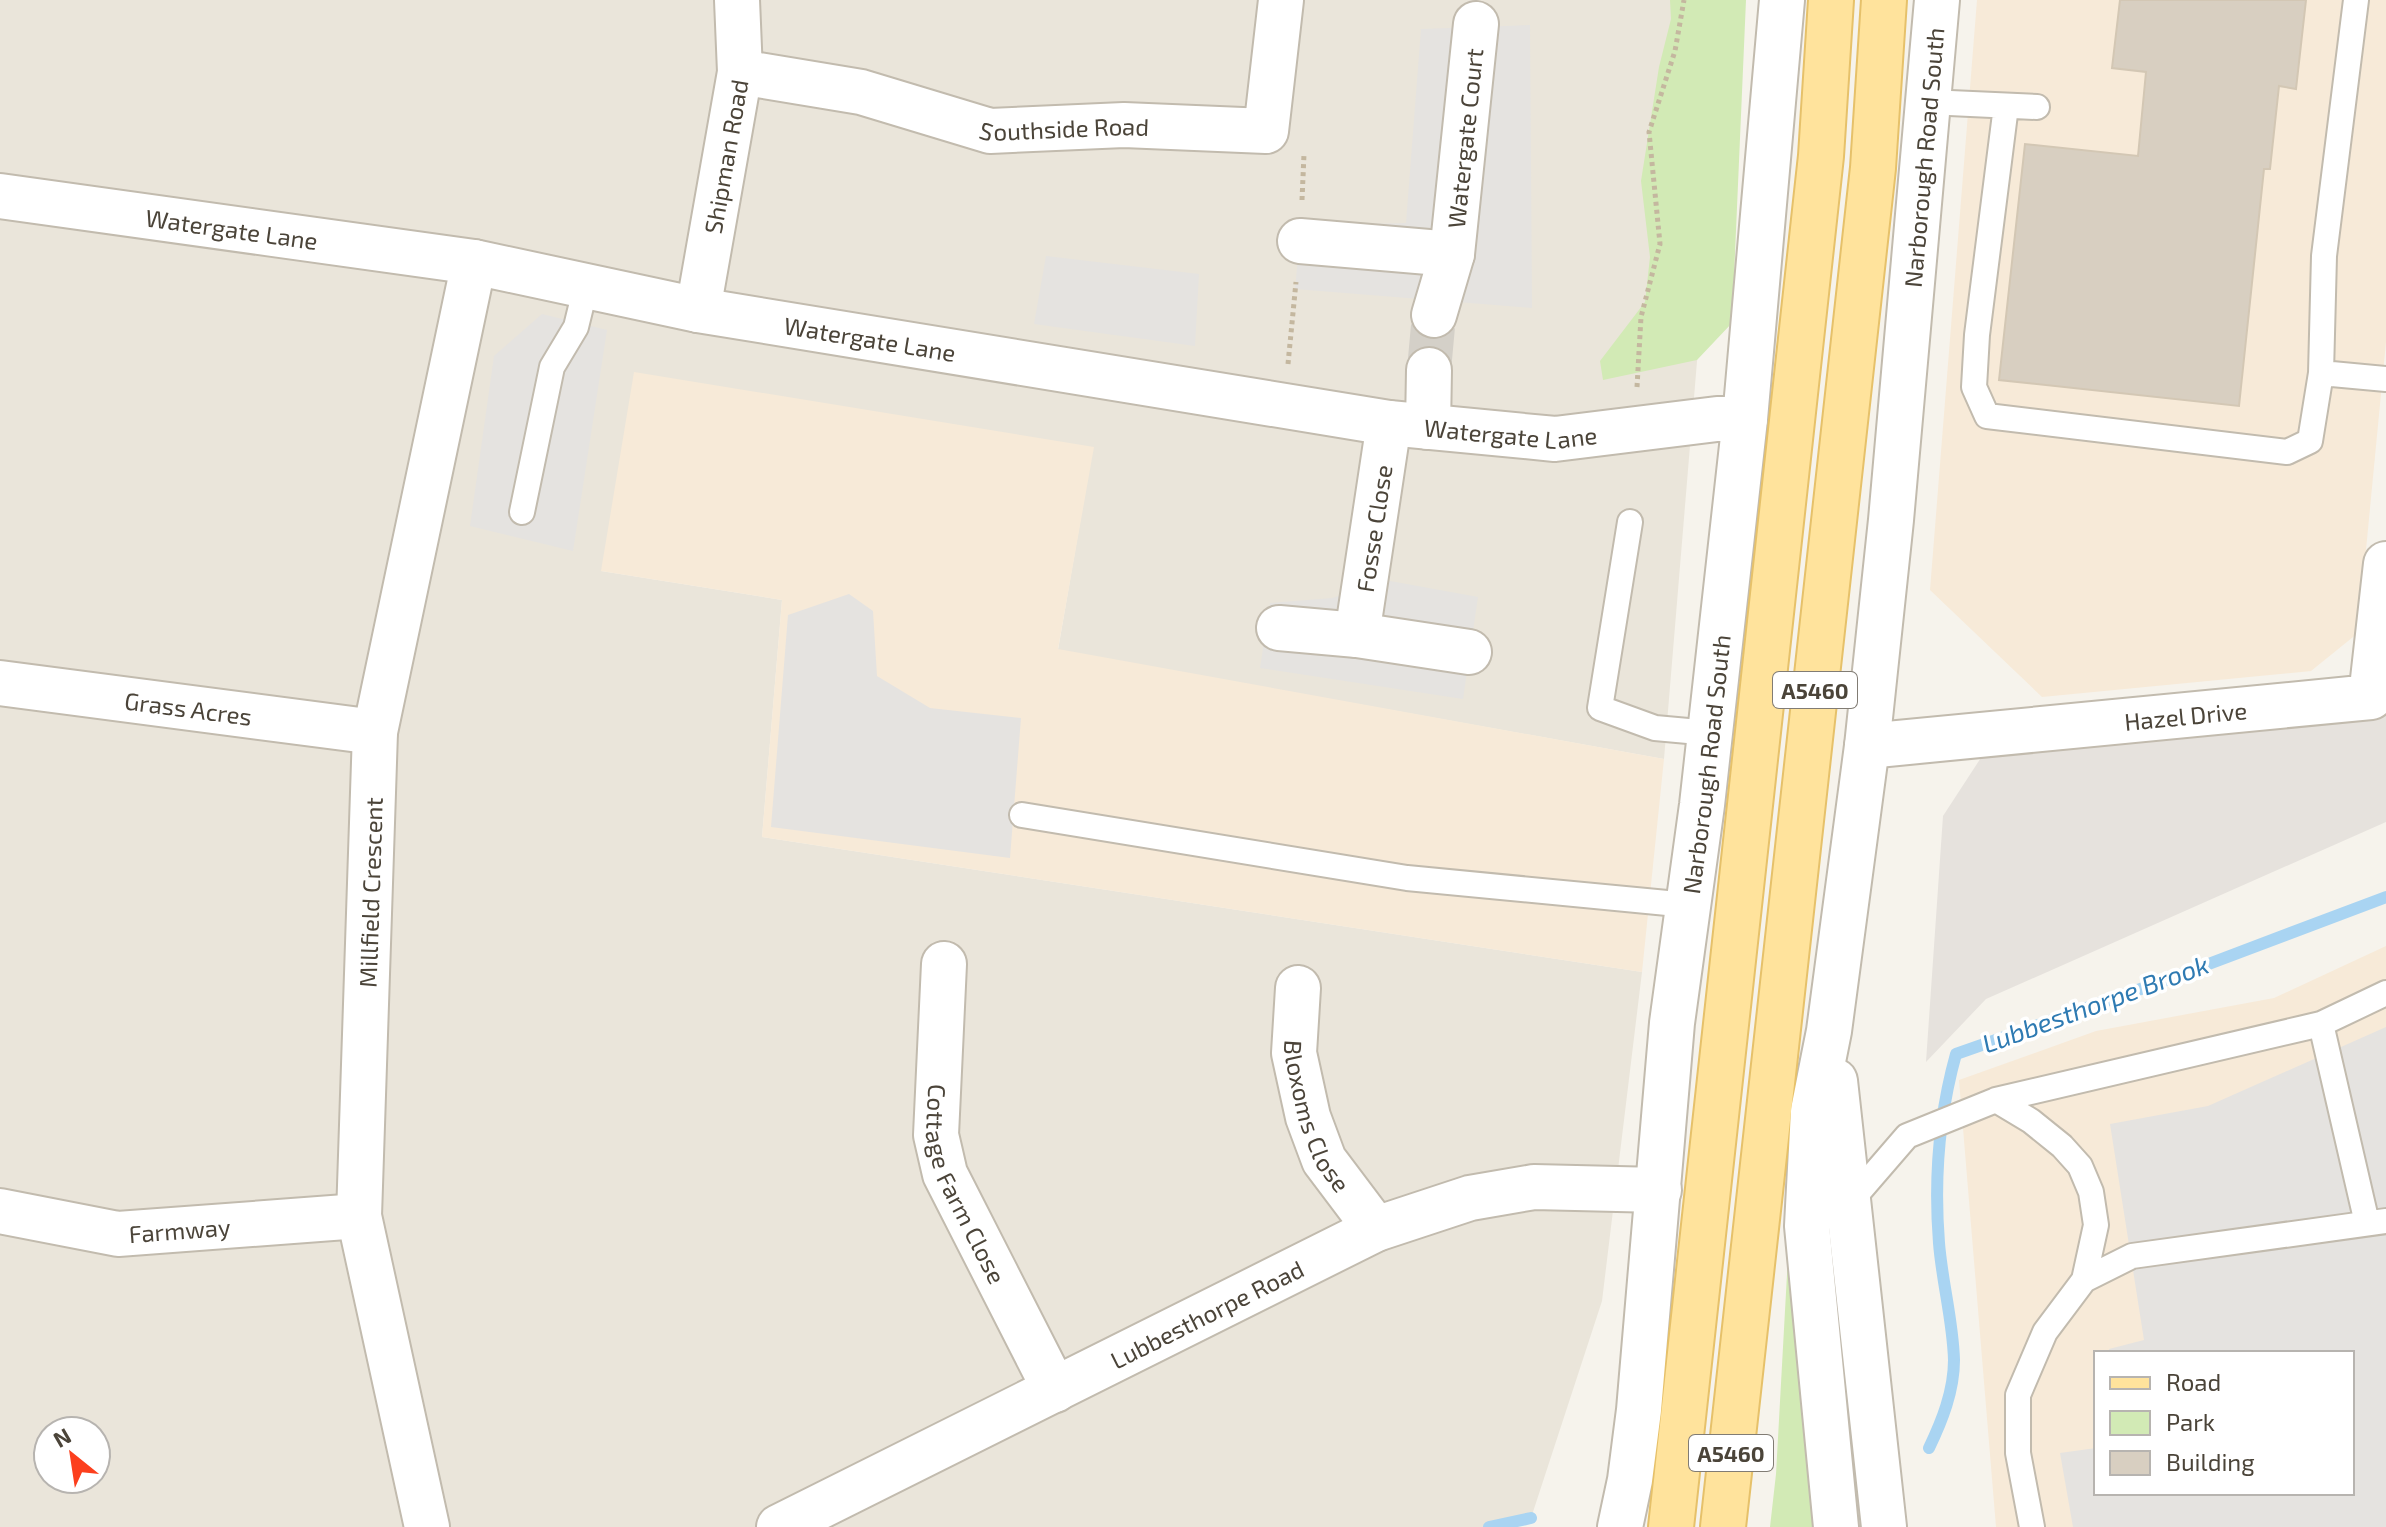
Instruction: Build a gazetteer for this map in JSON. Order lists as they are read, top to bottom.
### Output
{
  "streets": {
    "main road": ["Narborough Road South", "A5460"],
    "street": [
      "Southside Road",
      "Watergate Court",
      "Shipman Road",
      "Watergate Lane",
      "Fosse Close",
      "Grass Acres",
      "Hazel Drive",
      "Millfield Crescent",
      "Bloxoms Close",
      "Cottage Farm Close",
      "Farmway",
      "Lubbesthorpe Road"
    ]
  },
  "crossings": [
    ["Southside Road", "Shipman Road"],
    ["Shipman Road", "Watergate Lane"],
    ["Narborough Road South", "Watergate Lane"],
    ["Narborough Road South", "Hazel Drive"],
    ["Narborough Road South", "Lubbesthorpe Road"],
    ["Watergate Lane", "Fosse Close"],
    ["Watergate Lane", "Millfield Crescent"],
    ["Grass Acres", "Millfield Crescent"],
    ["Millfield Crescent", "Farmway"],
    ["Bloxoms Close", "Lubbesthorpe Road"],
    ["Cottage Farm Close", "Lubbesthorpe Road"]
  ],
  "water": ["Lubbesthorpe Brook"],
  "legend": ["Road", "Park", "Building"],
  "north": "top left"
}
